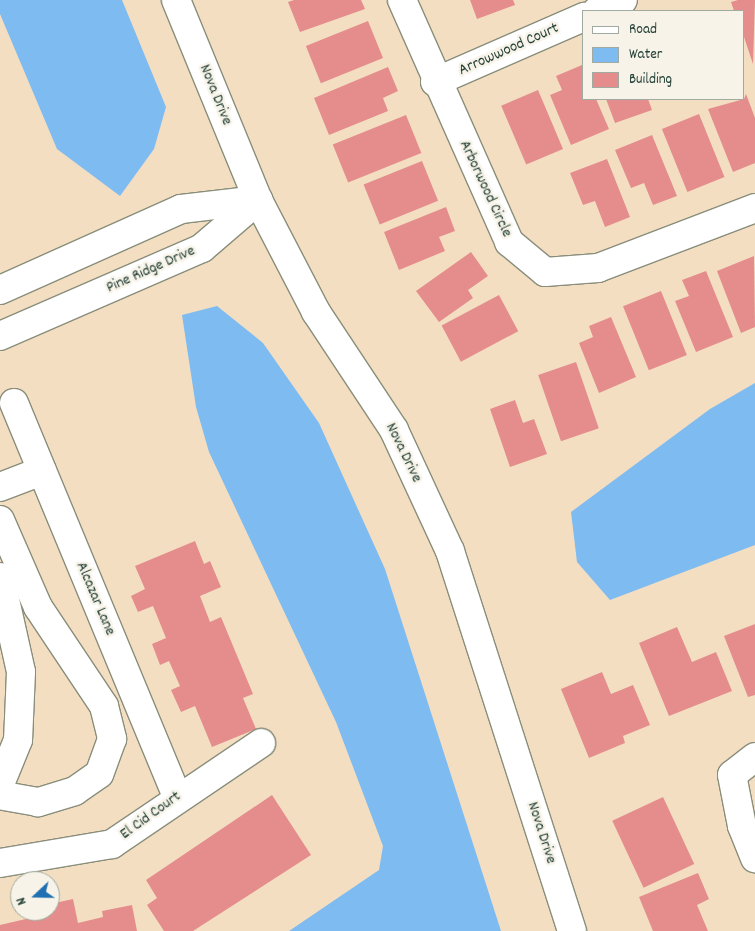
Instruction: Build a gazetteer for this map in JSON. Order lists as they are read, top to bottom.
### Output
{
  "streets": {
    "street": [
      "Arrowwood Court",
      "Nova Drive",
      "Arborwood Circle",
      "Pine Ridge Drive",
      "Alcazar Lane",
      "El Cid Court"
    ]
  },
  "crossings": [
    ["Arrowwood Court", "Arborwood Circle"],
    ["Nova Drive", "Pine Ridge Drive"],
    ["Alcazar Lane", "El Cid Court"]
  ],
  "legend": ["Road", "Water", "Building"],
  "north": "left"
}
